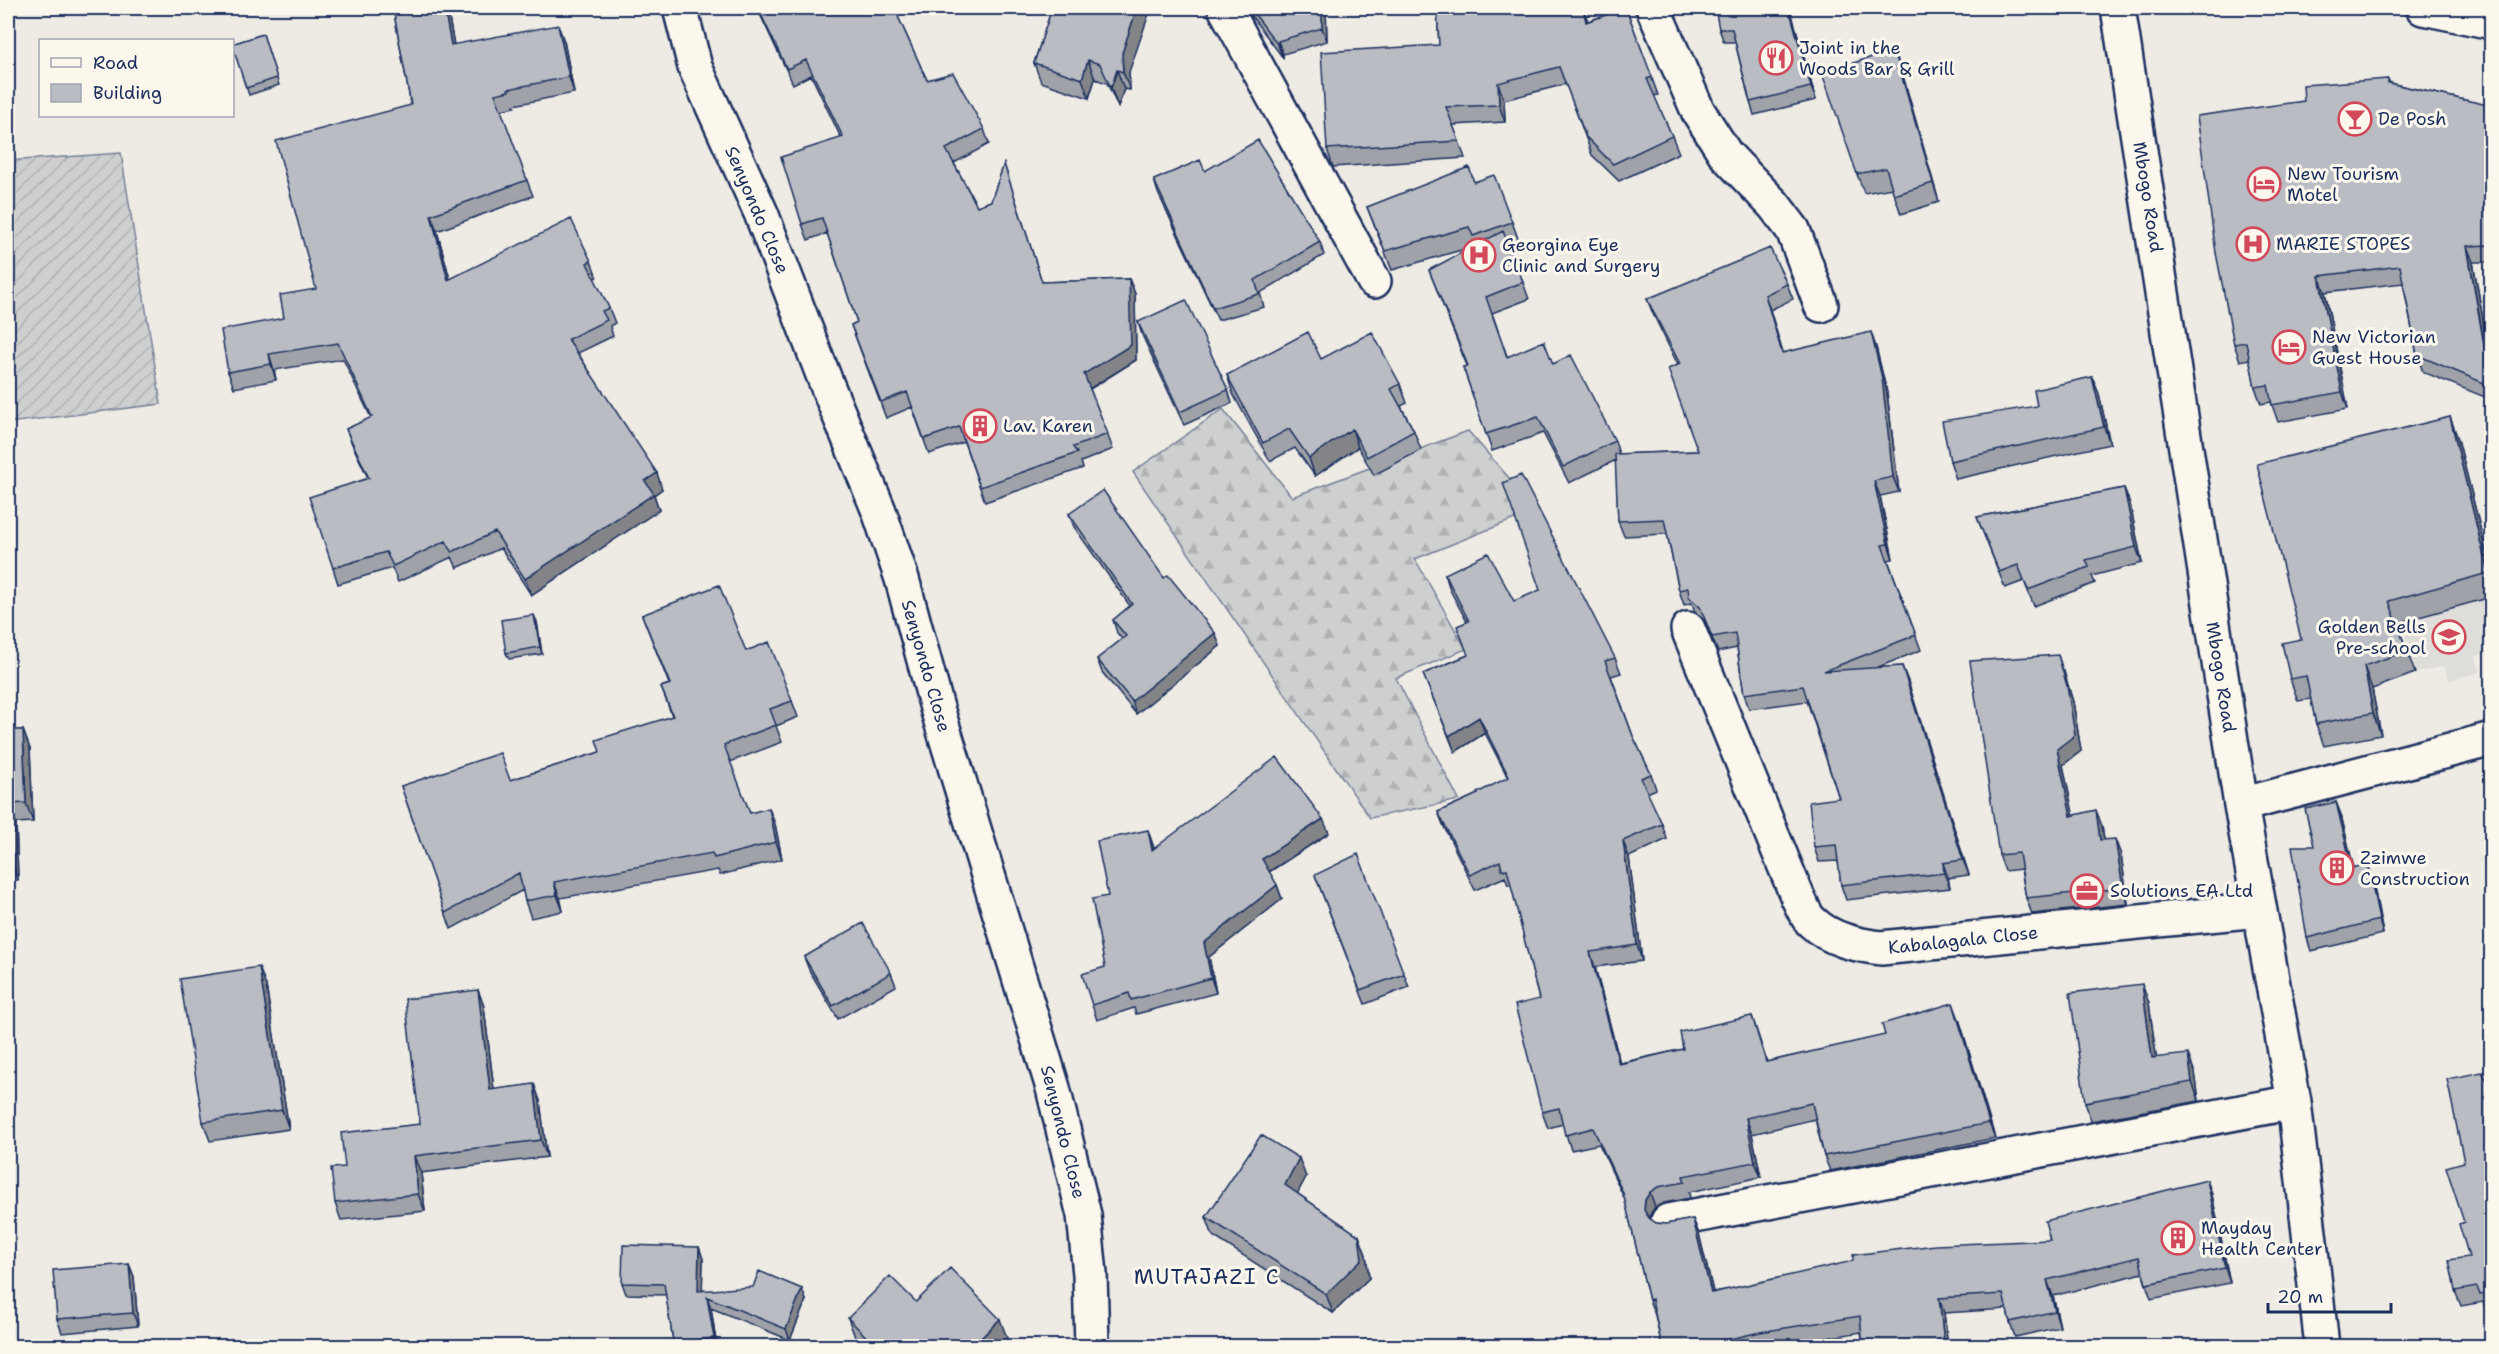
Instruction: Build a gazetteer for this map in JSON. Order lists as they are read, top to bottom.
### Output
{
  "streets": {
    "street": ["Mbogo Road", "Senyondo Close", "Kabalagala Close"]
  },
  "crossings": [
    ["Mbogo Road", "Kabalagala Close"]
  ],
  "districts": ["MUTAJAZI C"],
  "places": {
    "restaurant": ["Joint in the Woods Bar & Grill"],
    "bar": ["De Posh"],
    "hotel": ["New Tourism Motel", "New Victorian Guest House"],
    "hospital": ["MARIE STOPES", "Georgina Eye Clinic and Surgery"],
    "building": ["Lav. Karen", "Zzimwe Construction", "Mayday Health Center"],
    "school or university": ["Golden Bells Pre-school"],
    "office": ["Solutions EA Ltd"]
  },
  "legend": ["Road", "Building"],
  "scale_bar": "20 m"
}
